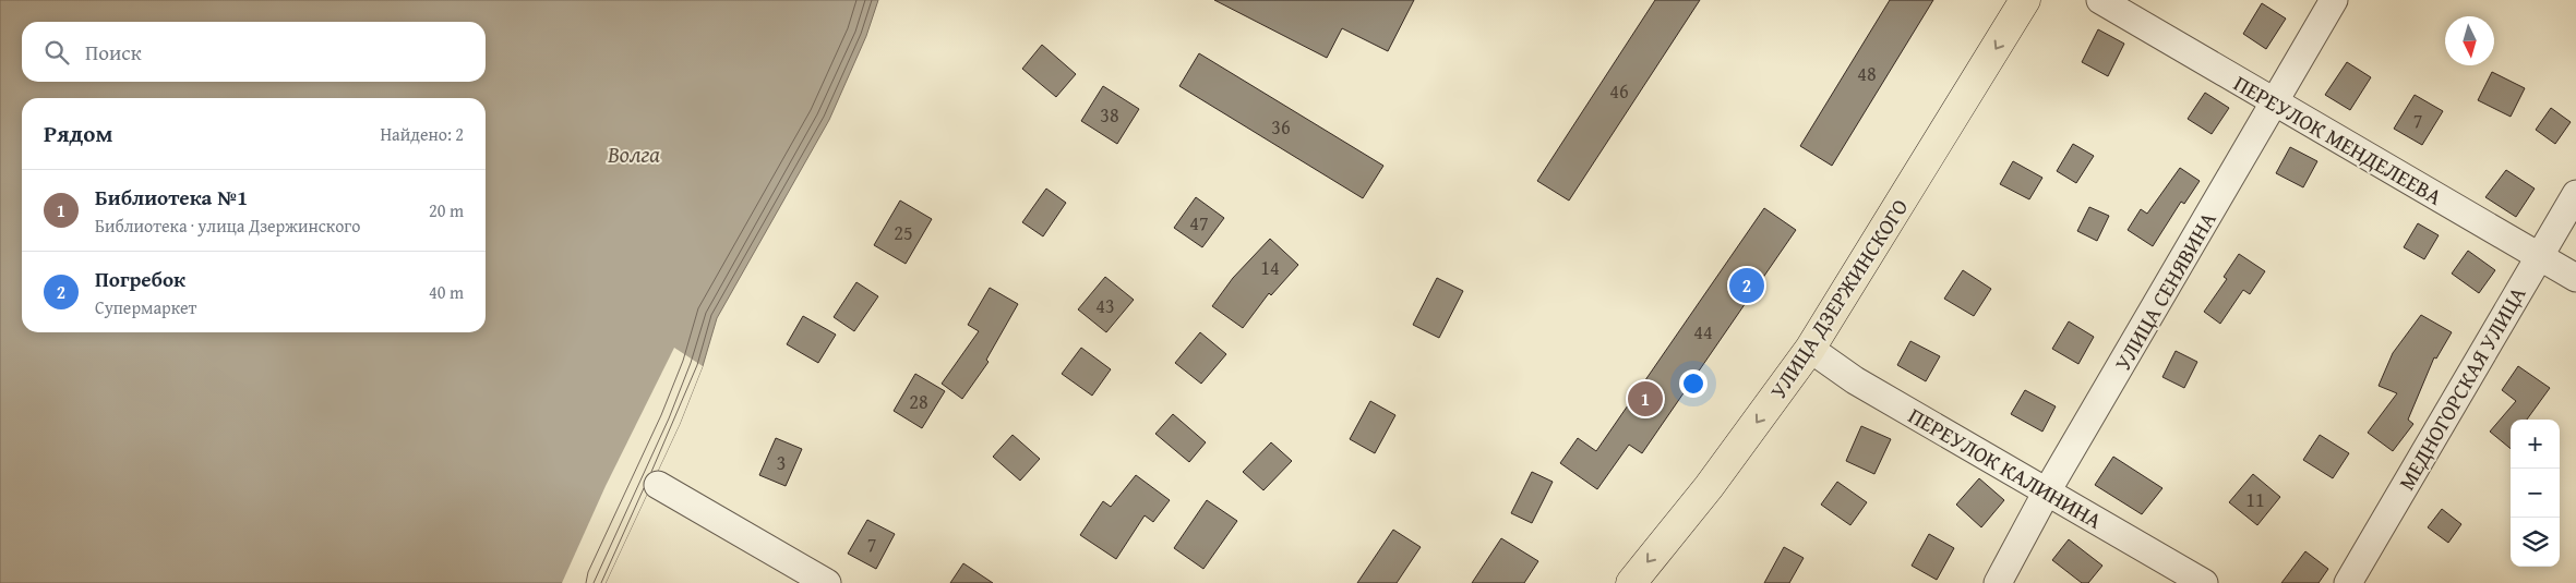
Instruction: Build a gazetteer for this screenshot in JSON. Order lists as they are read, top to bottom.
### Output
{
  "streets": {
    "main road": ["УЛИЦА ДЗЕРЖИНСКОГО"],
    "street": [
      "ПЕРЕУЛОК МЕНДЕЛЕЕВА",
      "УЛИЦА СЕНЯВИНА",
      "МЕДНОГОРСКАЯ УЛИЦА",
      "ПЕРЕУЛОК КАЛИНИНА"
    ]
  },
  "crossings": [
    ["ПЕРЕУЛОК МЕНДЕЛЕЕВА", "УЛИЦА СЕНЯВИНА"],
    ["ПЕРЕУЛОК МЕНДЕЛЕЕВА", "МЕДНОГОРСКАЯ УЛИЦА"],
    ["УЛИЦА СЕНЯВИНА", "ПЕРЕУЛОК КАЛИНИНА"],
    ["УЛИЦА ДЗЕРЖИНСКОГО", "ПЕРЕУЛОК КАЛИНИНА"]
  ],
  "one_way": ["УЛИЦА ДЗЕРЖИНСКОГО"],
  "water": ["Волга"],
  "house_numbers": [
    "48",
    "46",
    "38",
    "7",
    "36",
    "47",
    "25",
    "14",
    "43",
    "44",
    "28",
    "3",
    "11",
    "7"
  ],
  "north": "bottom",
  "page": {
    "search": "Поиск",
    "heading": ["Рядом", "Найдено: 2"],
    "list": [
      {
        "mark": "1",
        "name": "Библиотека №1",
        "note": "Библиотека · улица Дзержинского",
        "value": "20 m"
      },
      {
        "mark": "2",
        "name": "Погребок",
        "note": "Супермаркет",
        "value": "40 m"
      }
    ],
    "pins": ["2", "1"],
    "map_buttons": ["+", "−"]
  }
}
